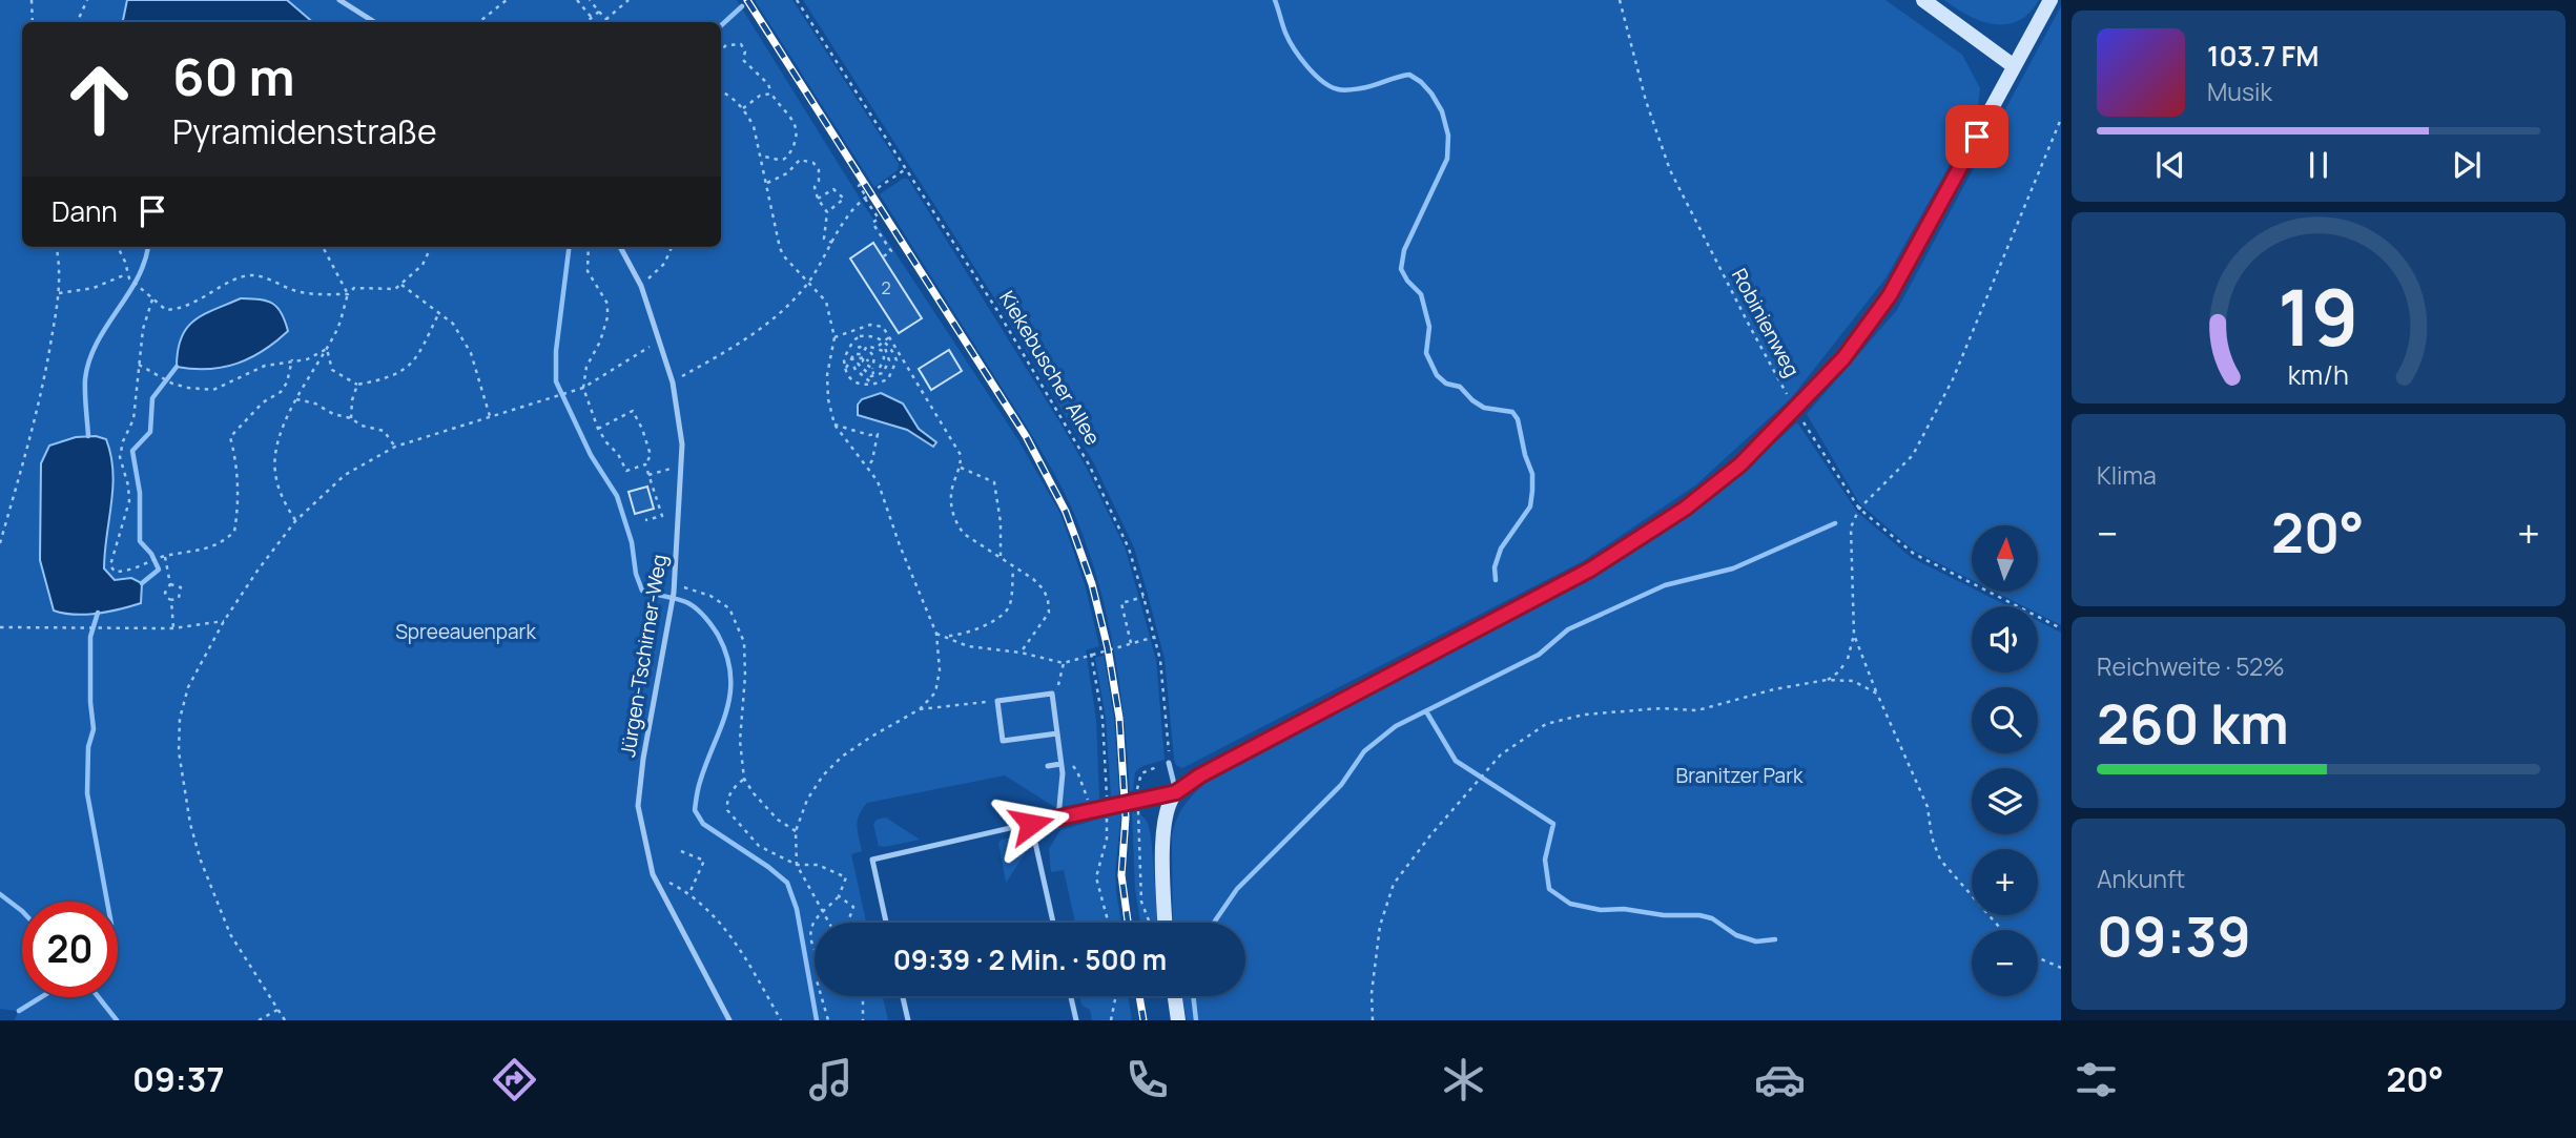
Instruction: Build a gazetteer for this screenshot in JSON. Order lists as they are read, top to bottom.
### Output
{
  "streets": {
    "lane": ["Jürgen-Tschirner-Weg"],
    "path": ["Robinienweg", "Kiekebuscher Allee"]
  },
  "parks": ["Spreeauenpark", "Branitzer Park"],
  "house_numbers": ["2"],
  "north": "top",
  "page": {
    "turn": ["60 m", "Pyramidenstraße"],
    "song": ["103.7 FM", "Musik"],
    "then": "Dann",
    "tile": [
      "Klima",
      ["Reichweite · 52%", "260 km"],
      ["Ankunft", "09:39"]
    ],
    "heat": ["−", "20°", "+"],
    "map_buttons": ["+", "−"],
    "limit": "20",
    "trip": "09:39 · 2 Min. · 500 m",
    "tabs": ["09:37", "20°"],
    "gauge": ["19", "km/h"]
  }
}
